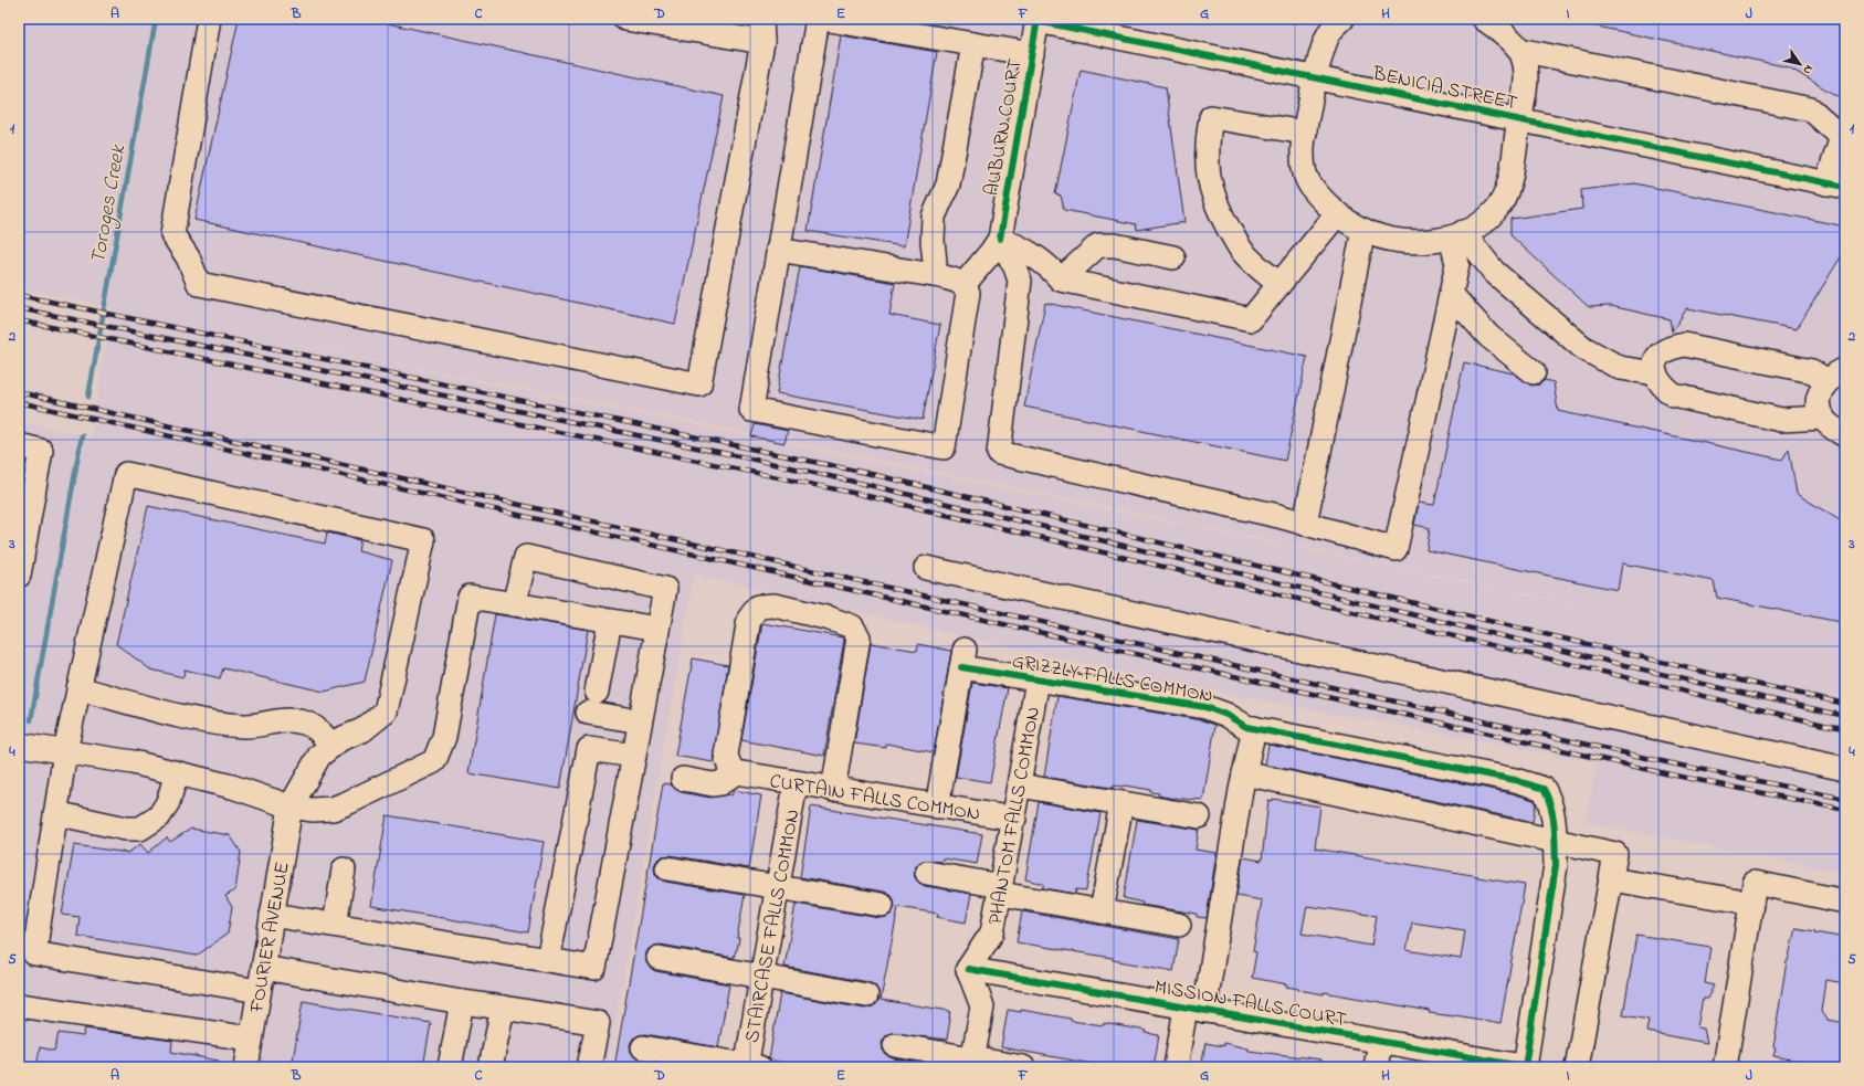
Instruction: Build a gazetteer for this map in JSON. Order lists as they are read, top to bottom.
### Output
{
  "streets": {
    "street": [
      "BENICIA STREET",
      "AUBURN COURT",
      "GRIZZLY FALLS COMMON",
      "CURTAIN FALLS COMMON",
      "PHANTOM FALLS COMMON",
      "STAIRCASE FALLS COMMON",
      "FOURIER AVENUE",
      "MISSION FALLS COURT"
    ]
  },
  "crossings": [
    ["BENICIA STREET", "AUBURN COURT"],
    ["GRIZZLY FALLS COMMON", "CURTAIN FALLS COMMON"],
    ["GRIZZLY FALLS COMMON", "PHANTOM FALLS COMMON"],
    ["CURTAIN FALLS COMMON", "PHANTOM FALLS COMMON"],
    ["CURTAIN FALLS COMMON", "STAIRCASE FALLS COMMON"],
    ["PHANTOM FALLS COMMON", "MISSION FALLS COURT"]
  ],
  "water": ["Toroges Creek"],
  "north": "bottom right",
  "grid": {
    "columns": [
      "A",
      "B",
      "C",
      "D",
      "E",
      "F",
      "G",
      "H",
      "I",
      "J"
    ],
    "rows": [
      "1",
      "2",
      "3",
      "4",
      "5"
    ]
  }
}
